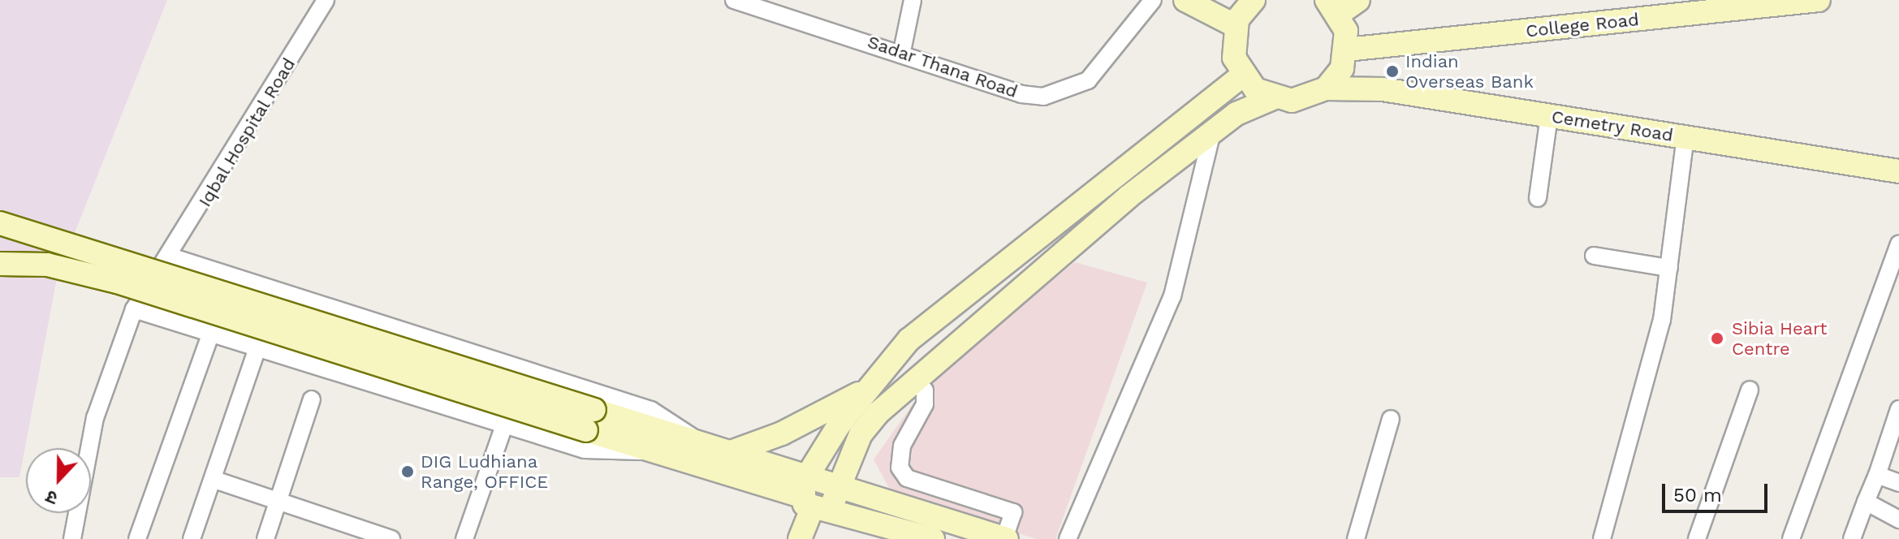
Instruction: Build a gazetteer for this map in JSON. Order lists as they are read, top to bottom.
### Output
{
  "streets": {
    "street": [
      "College Road",
      "Sadar Thana Road",
      "Cemetry Road",
      "Iqbal Hospital Road"
    ]
  },
  "places": ["Indian Overseas Bank", "Sibia Heart Centre", "DIG Ludhiana Range, OFFICE"],
  "scale_bar": "50 m",
  "north": "bottom"
}
